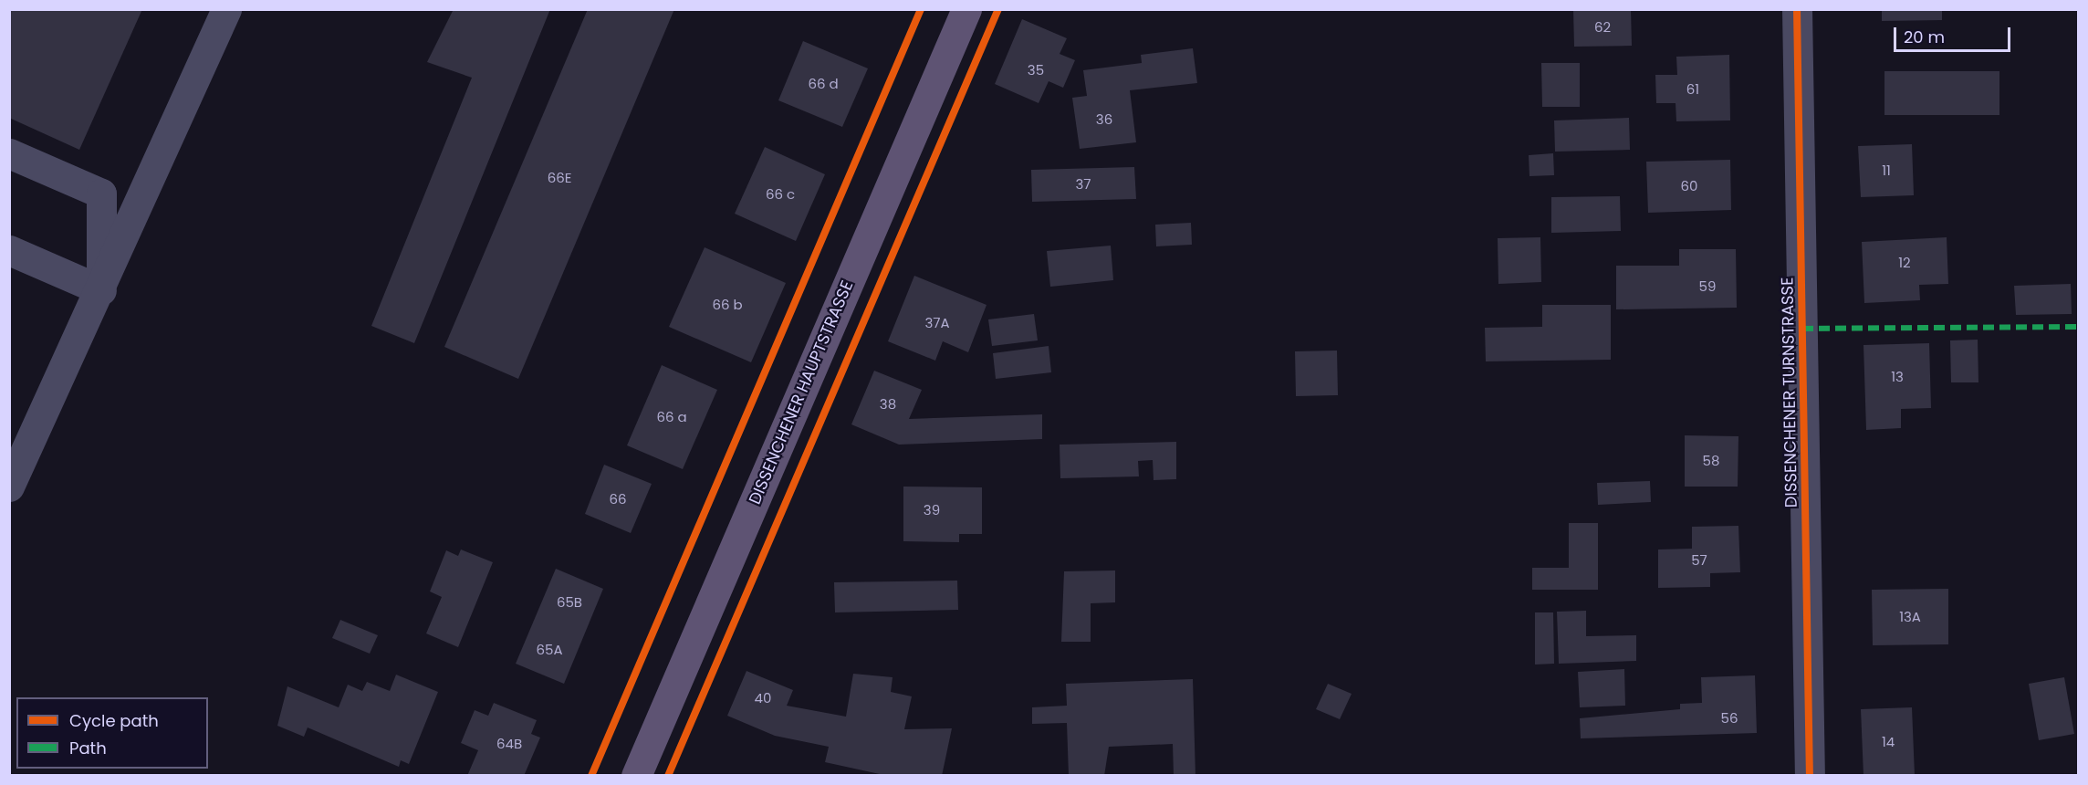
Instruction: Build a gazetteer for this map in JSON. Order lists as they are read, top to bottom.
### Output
{
  "streets": {
    "main road": ["DISSENCHENER HAUPTSTRASSE"],
    "street": ["DISSENCHENER TURNSTRASSE"]
  },
  "house_numbers": [
    "62",
    "35",
    "66 d",
    "61",
    "36",
    "11",
    "66E",
    "37",
    "60",
    "66 c",
    "12",
    "59",
    "66 b",
    "37A",
    "13",
    "38",
    "66 a",
    "58",
    "66",
    "39",
    "57",
    "65B",
    "13A",
    "65A",
    "40",
    "56",
    "14",
    "64B"
  ],
  "legend": ["Cycle path", "Path"],
  "scale_bar": "20 m"
}
